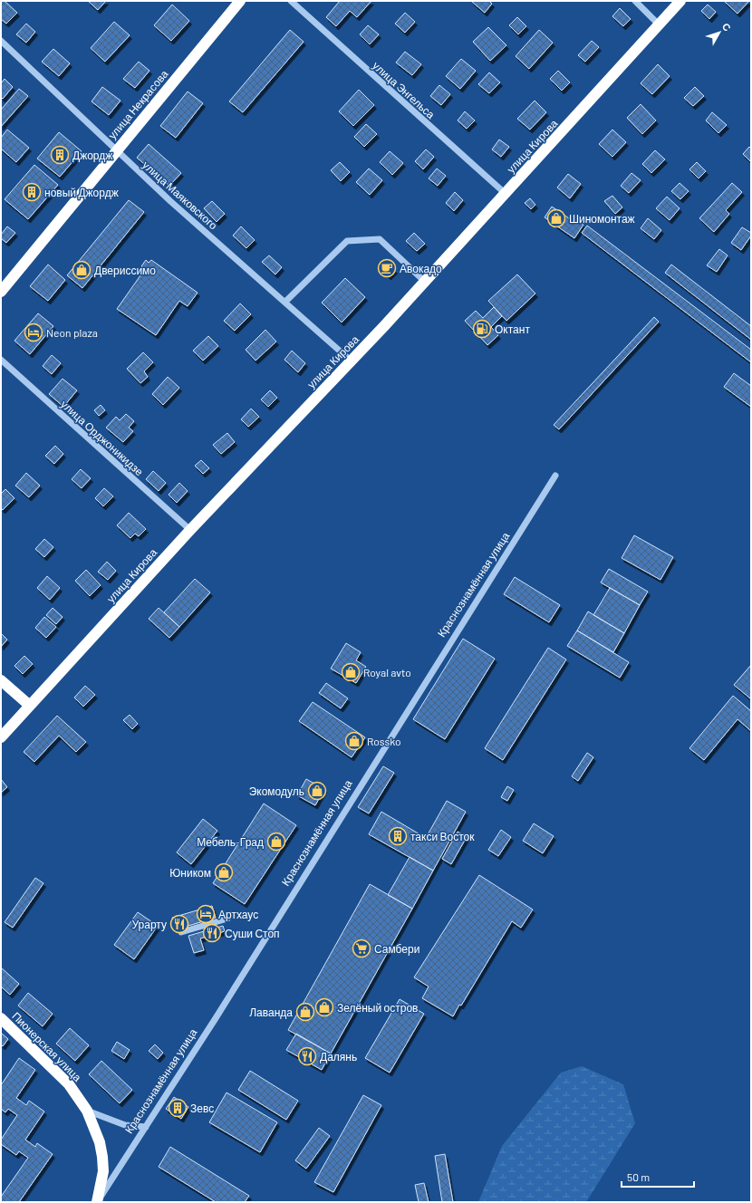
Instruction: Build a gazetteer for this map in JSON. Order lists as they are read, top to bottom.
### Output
{
  "streets": {
    "highway": [
      "улица Некрасова",
      "улица Кирова",
      "Краснознамённая улица",
      "Пионерская улица"
    ],
    "street": ["улица Энгельса", "улица Маяковского", "улица Орджоникидзе"]
  },
  "crossings": [
    ["улица Энгельса", "улица Кирова"],
    ["улица Некрасова", "улица Маяковского"],
    ["улица Кирова", "улица Маяковского"],
    ["улица Кирова", "улица Орджоникидзе"],
    ["Краснознамённая улица", "Пионерская улица"]
  ],
  "places": {
    "building": [
      "Джордж",
      "новый Джордж",
      "такси Восток",
      "Зевс"
    ],
    "shop": [
      "Шиномонтаж",
      "Двериссимо",
      "Royal avto",
      "Rossko",
      "Экомодуль",
      "Мебель-Град",
      "Юником",
      "Зелёный остров",
      "Лаванда"
    ],
    "cafe": ["Авокадо"],
    "fuel station": ["Октант"],
    "hotel": ["Neon plaza", "Артхаус"],
    "restaurant": ["Урарту", "Суши Стоп", "Далянь"],
    "supermarket": ["Самбери"]
  },
  "scale_bar": "50 m",
  "north": "top right"
}
